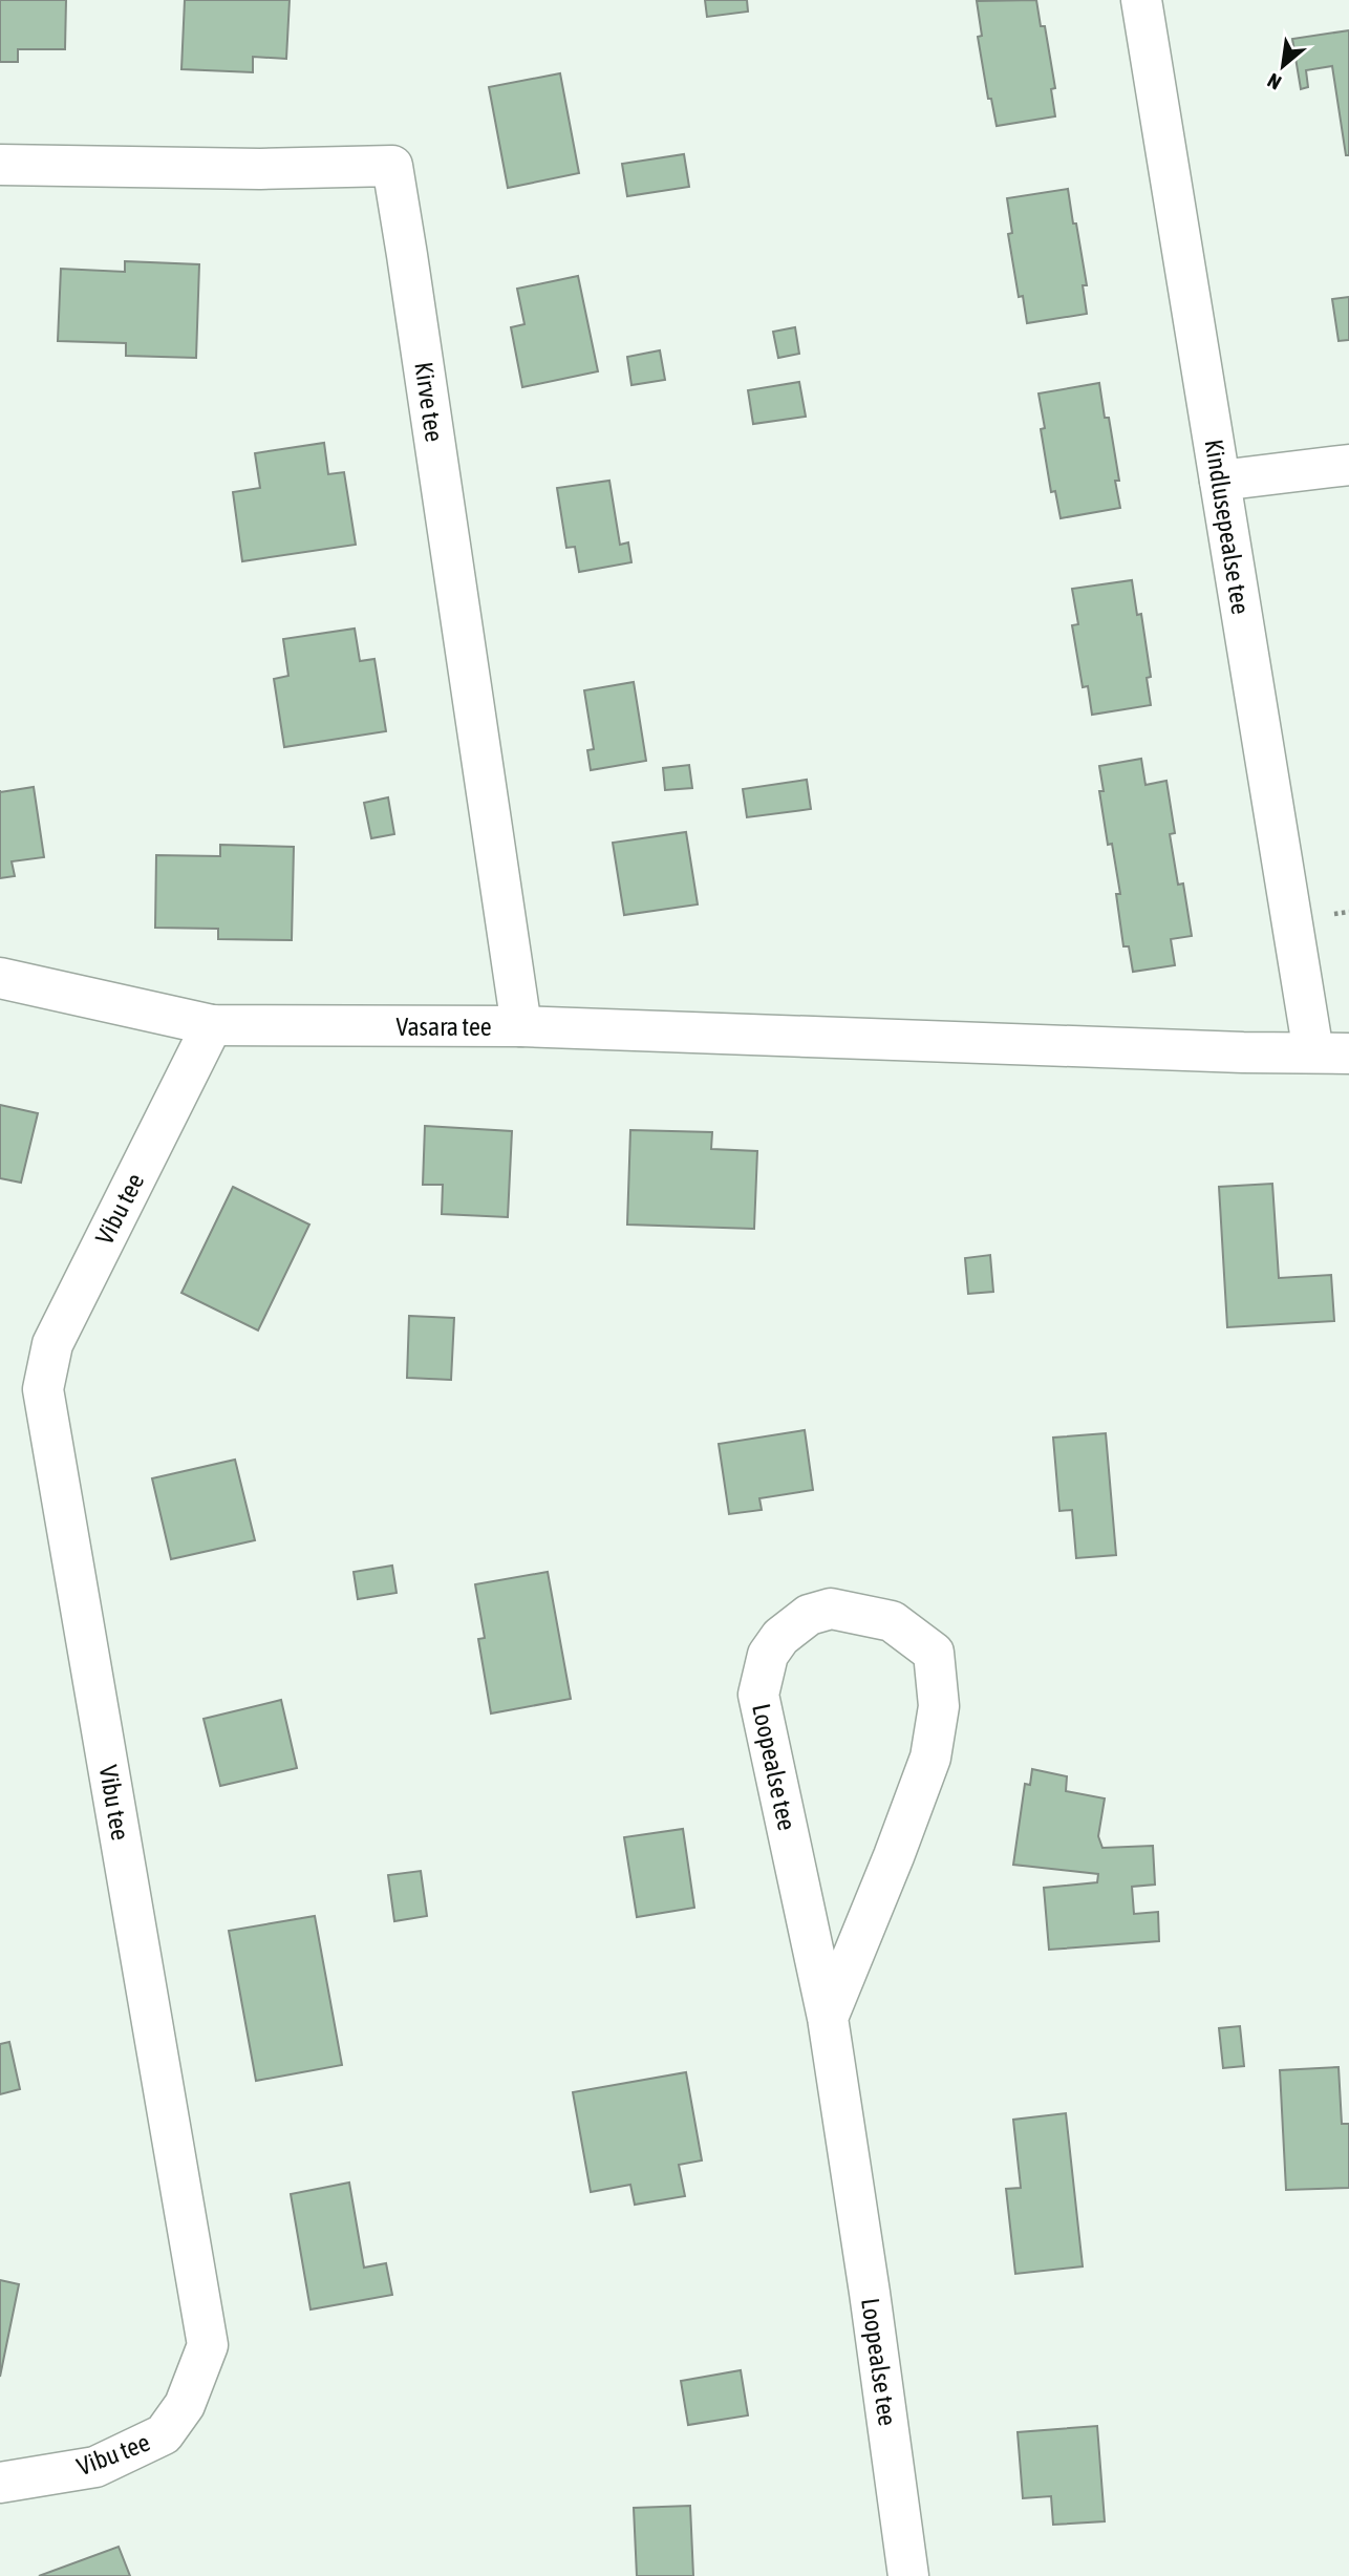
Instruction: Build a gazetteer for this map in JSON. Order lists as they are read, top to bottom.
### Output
{
  "streets": {
    "street": [
      "Kirve tee",
      "Kindlusepealse tee",
      "Vasara tee",
      "Vibu tee",
      "Loopealse tee"
    ]
  },
  "crossings": [
    ["Kirve tee", "Vasara tee"],
    ["Kindlusepealse tee", "Vasara tee"],
    ["Vasara tee", "Vibu tee"]
  ],
  "north": "bottom left"
}
